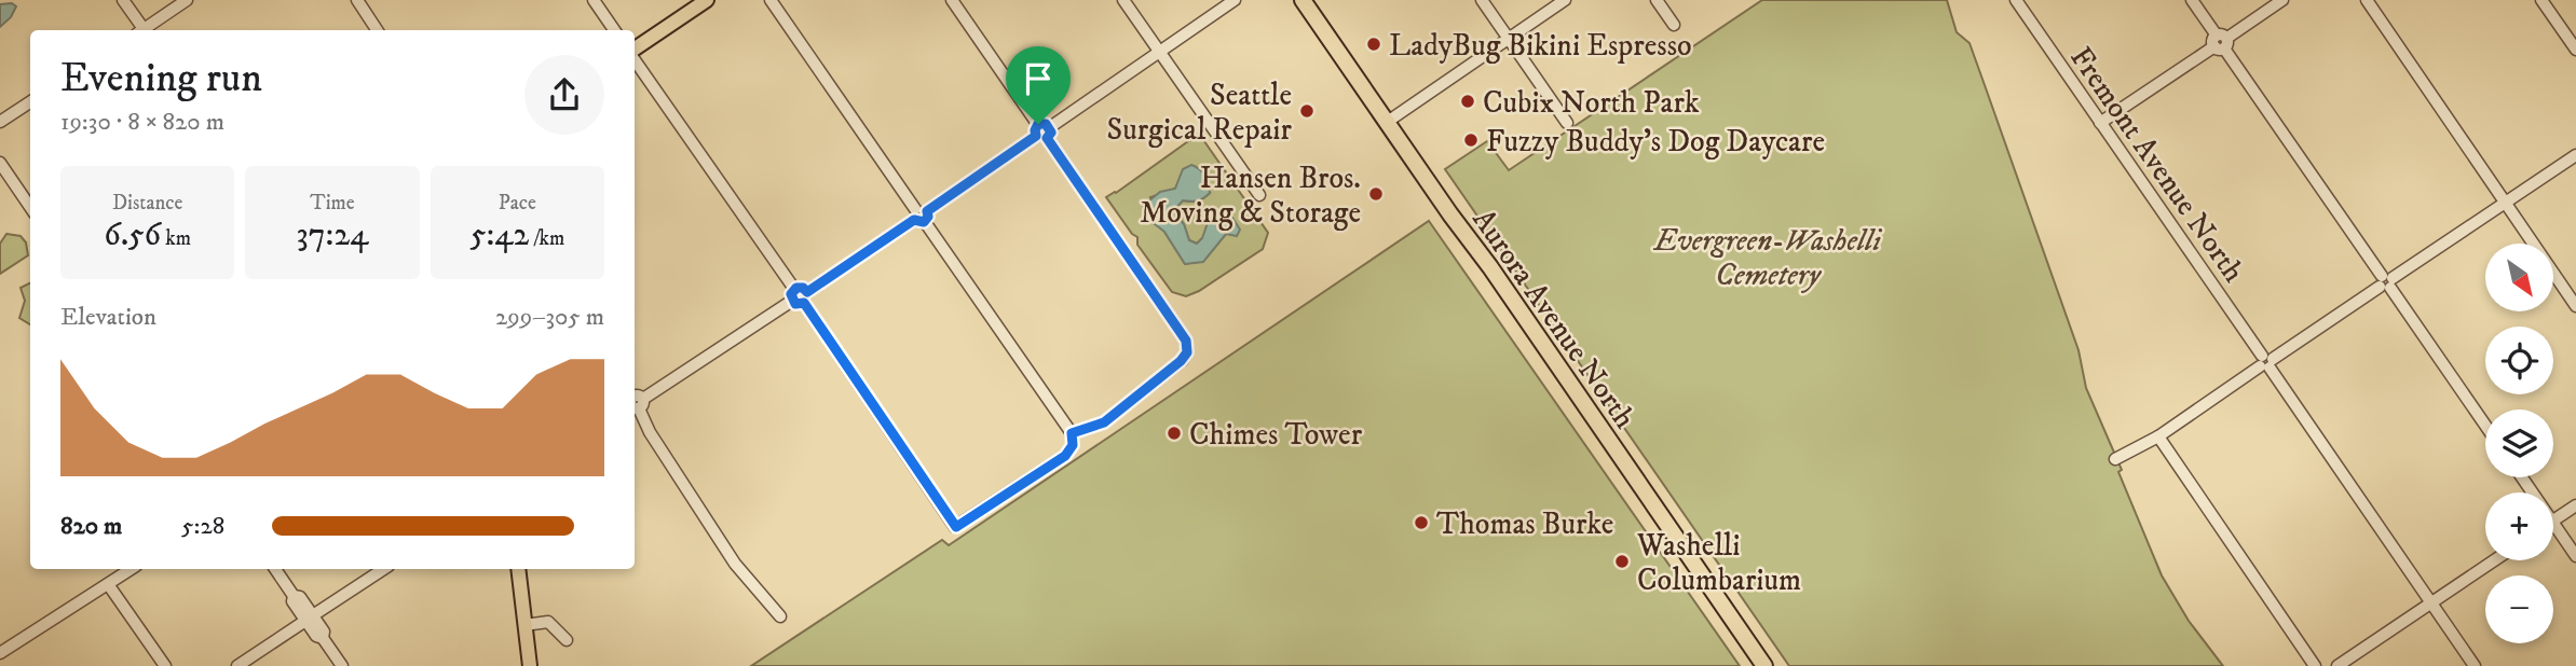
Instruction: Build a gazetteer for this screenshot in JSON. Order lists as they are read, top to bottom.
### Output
{
  "streets": {
    "highway": ["Aurora Avenue North"],
    "street": ["Fremont Avenue North"]
  },
  "parks": ["Evergreen-Washelli Cemetery"],
  "places": [
    "LadyBug Bikini Espresso",
    "Cubix North Park",
    "Seattle Surgical Repair",
    "Fuzzy Buddy's Dog Daycare",
    "Hansen Bros. Moving & Storage",
    "Chimes Tower",
    "Thomas Burke",
    "Washelli Columbarium"
  ],
  "north": "bottom right",
  "page": {
    "heading": ["Evening run", "19:30 · 8 × 820 m"],
    "stats": [
      ["Distance", "6.56 km"],
      ["Time", "37:24"],
      ["Pace", "5:42 /km"]
    ],
    "map_buttons": ["+", "−"],
    "chart": ["Elevation", "299–305 m"],
    "list": [
      {
        "name": "820 m",
        "note": "5:28"
      }
    ]
  }
}
